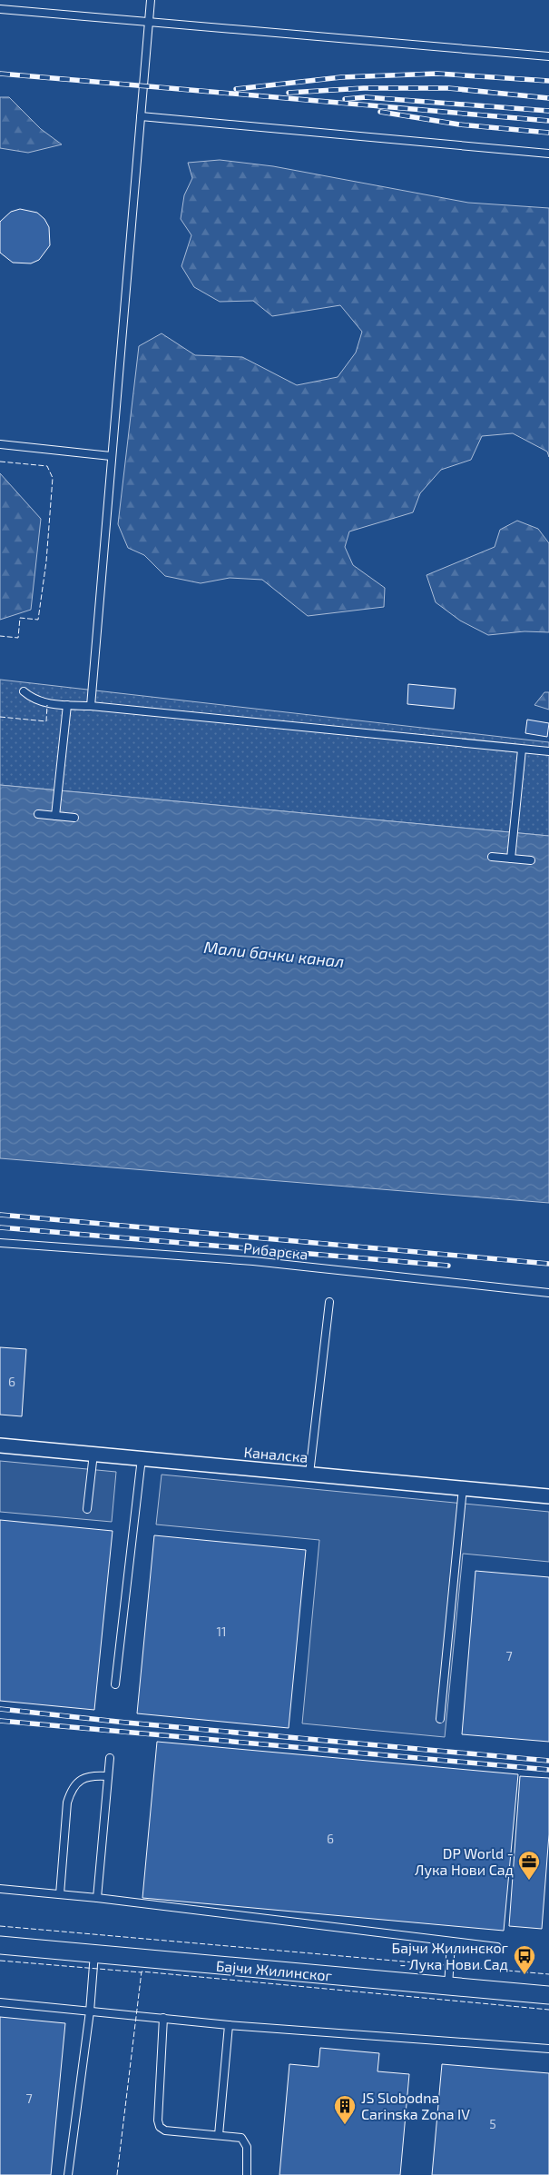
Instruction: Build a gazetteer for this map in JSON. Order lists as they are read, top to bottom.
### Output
{
  "streets": {
    "street": ["Каналска", "Бајчи Жилинског"],
    "lane": ["Рибарска"]
  },
  "water": ["Мали бачки канал"],
  "places": {
    "office": ["DP World - Лука Нови Сад"],
    "bus stop": ["Бајчи Жилинског - Лука Нови Сад"],
    "building": ["JS Slobodna Carinska Zona IV"]
  },
  "house_numbers": [
    "6",
    "11",
    "7",
    "6",
    "7",
    "5"
  ]
}
